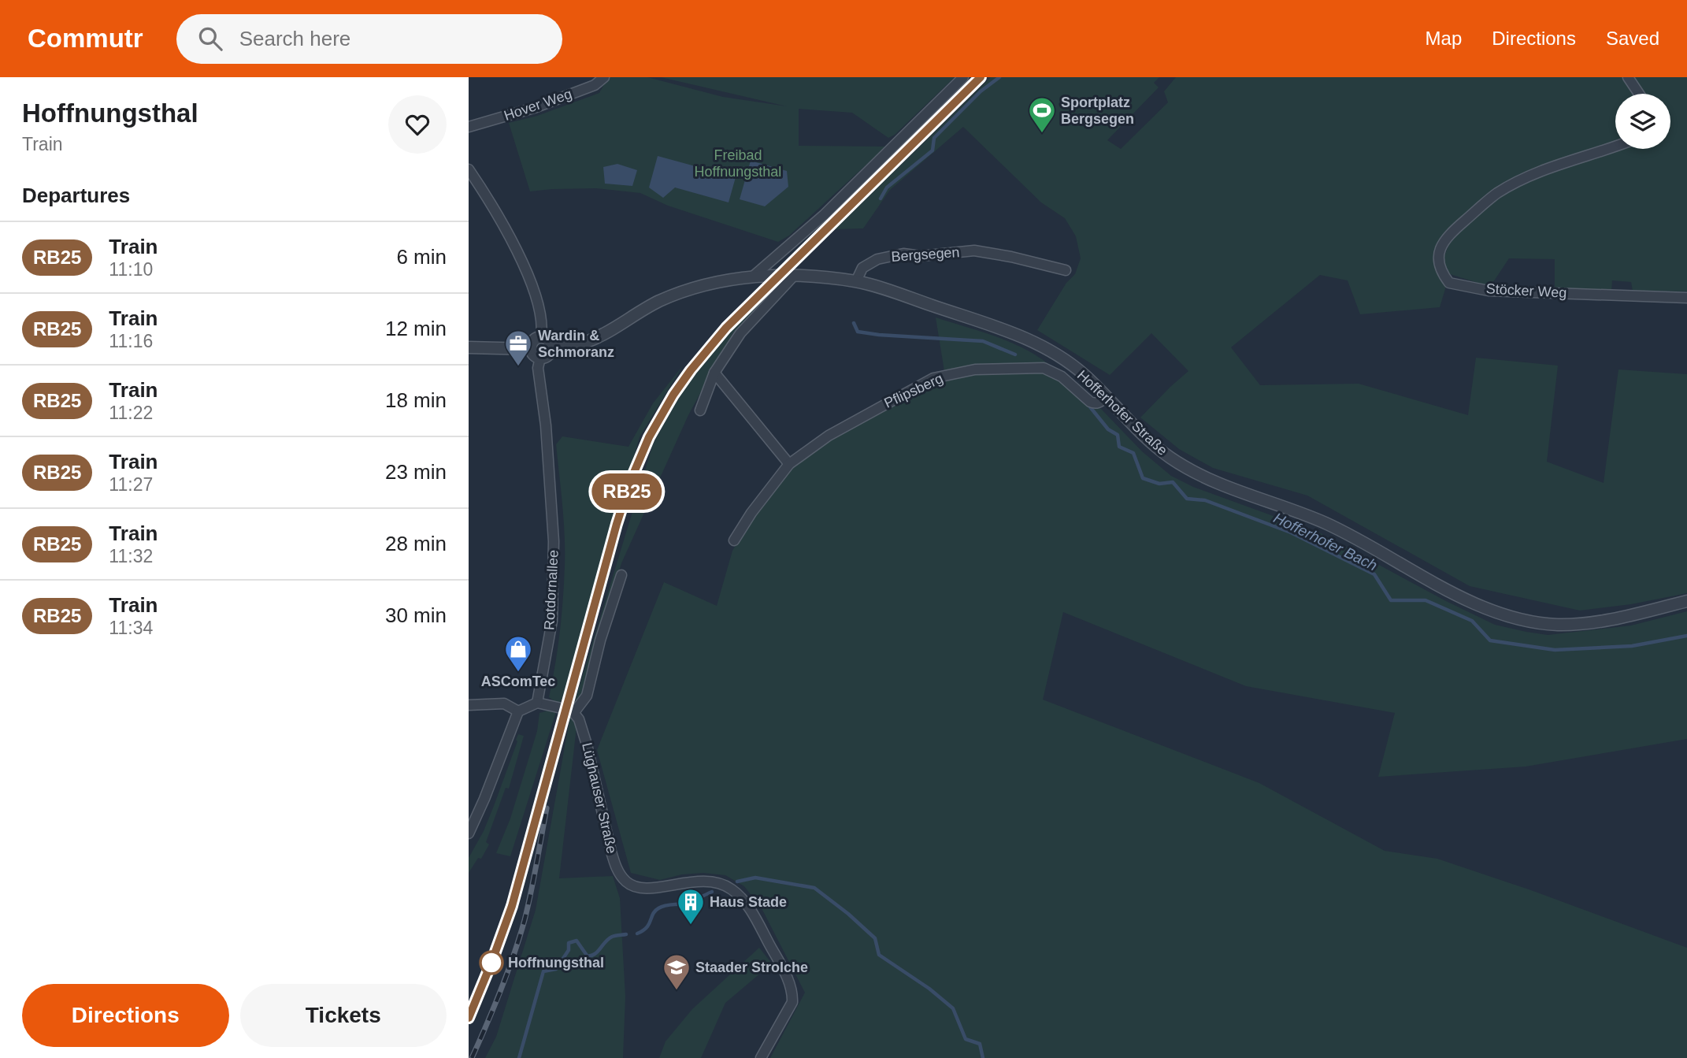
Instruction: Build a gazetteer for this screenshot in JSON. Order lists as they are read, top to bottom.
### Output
{
  "streets": {
    "street": [
      "Hover Weg",
      "Bergsegen",
      "Stöcker Weg",
      "Pflipsberg",
      "Hofferhofer Straße",
      "Rotdornallee",
      "Lüghauser Straße"
    ]
  },
  "crossings": [
    ["Bergsegen", "Hofferhofer Straße"],
    ["Pflipsberg", "Hofferhofer Straße"],
    ["Hofferhofer Straße", "Rotdornallee"]
  ],
  "water": ["Hofferhofer Bach"],
  "parks": ["Freibad Hoffnungsthal"],
  "places": {
    "sports": ["Sportplatz Bergsegen"],
    "office": ["Wardin & Schmoranz"],
    "shop": ["ASComTec"],
    "building": ["Haus Stade"],
    "other": ["Hoffnungsthal"],
    "school or university": ["Staader Strolche"]
  },
  "page": {
    "header": "Commutr",
    "search": "Search here",
    "nav": ["Map", "Directions", "Saved"],
    "heading": [
      ["Hoffnungsthal", "Train"],
      "Departures"
    ],
    "on_map": "RB25",
    "list": [
      {
        "mark": "RB25",
        "name": "Train",
        "note": "11:10",
        "value": "6 min"
      },
      {
        "mark": "RB25",
        "name": "Train",
        "note": "11:16",
        "value": "12 min"
      },
      {
        "mark": "RB25",
        "name": "Train",
        "note": "11:22",
        "value": "18 min"
      },
      {
        "mark": "RB25",
        "name": "Train",
        "note": "11:27",
        "value": "23 min"
      },
      {
        "mark": "RB25",
        "name": "Train",
        "note": "11:32",
        "value": "28 min"
      },
      {
        "mark": "RB25",
        "name": "Train",
        "note": "11:34",
        "value": "30 min"
      }
    ],
    "buttons": ["Directions", "Tickets"]
  }
}
